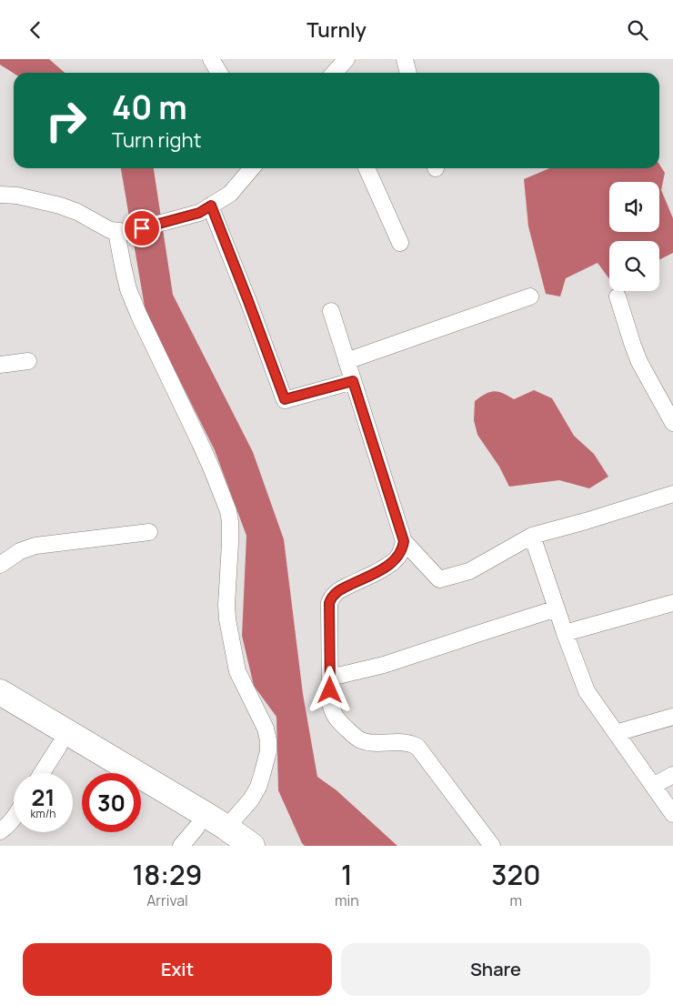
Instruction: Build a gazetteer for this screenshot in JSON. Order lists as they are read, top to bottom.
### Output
{
  "page": {
    "header": "Turnly",
    "turn": ["40 m", "Turn right"],
    "speed": "21 km/h",
    "limit": "30",
    "eta": [
      "18:29",
      "Arrival",
      "1",
      "min",
      "320",
      "m"
    ],
    "buttons": ["Exit", "Share"]
  }
}
